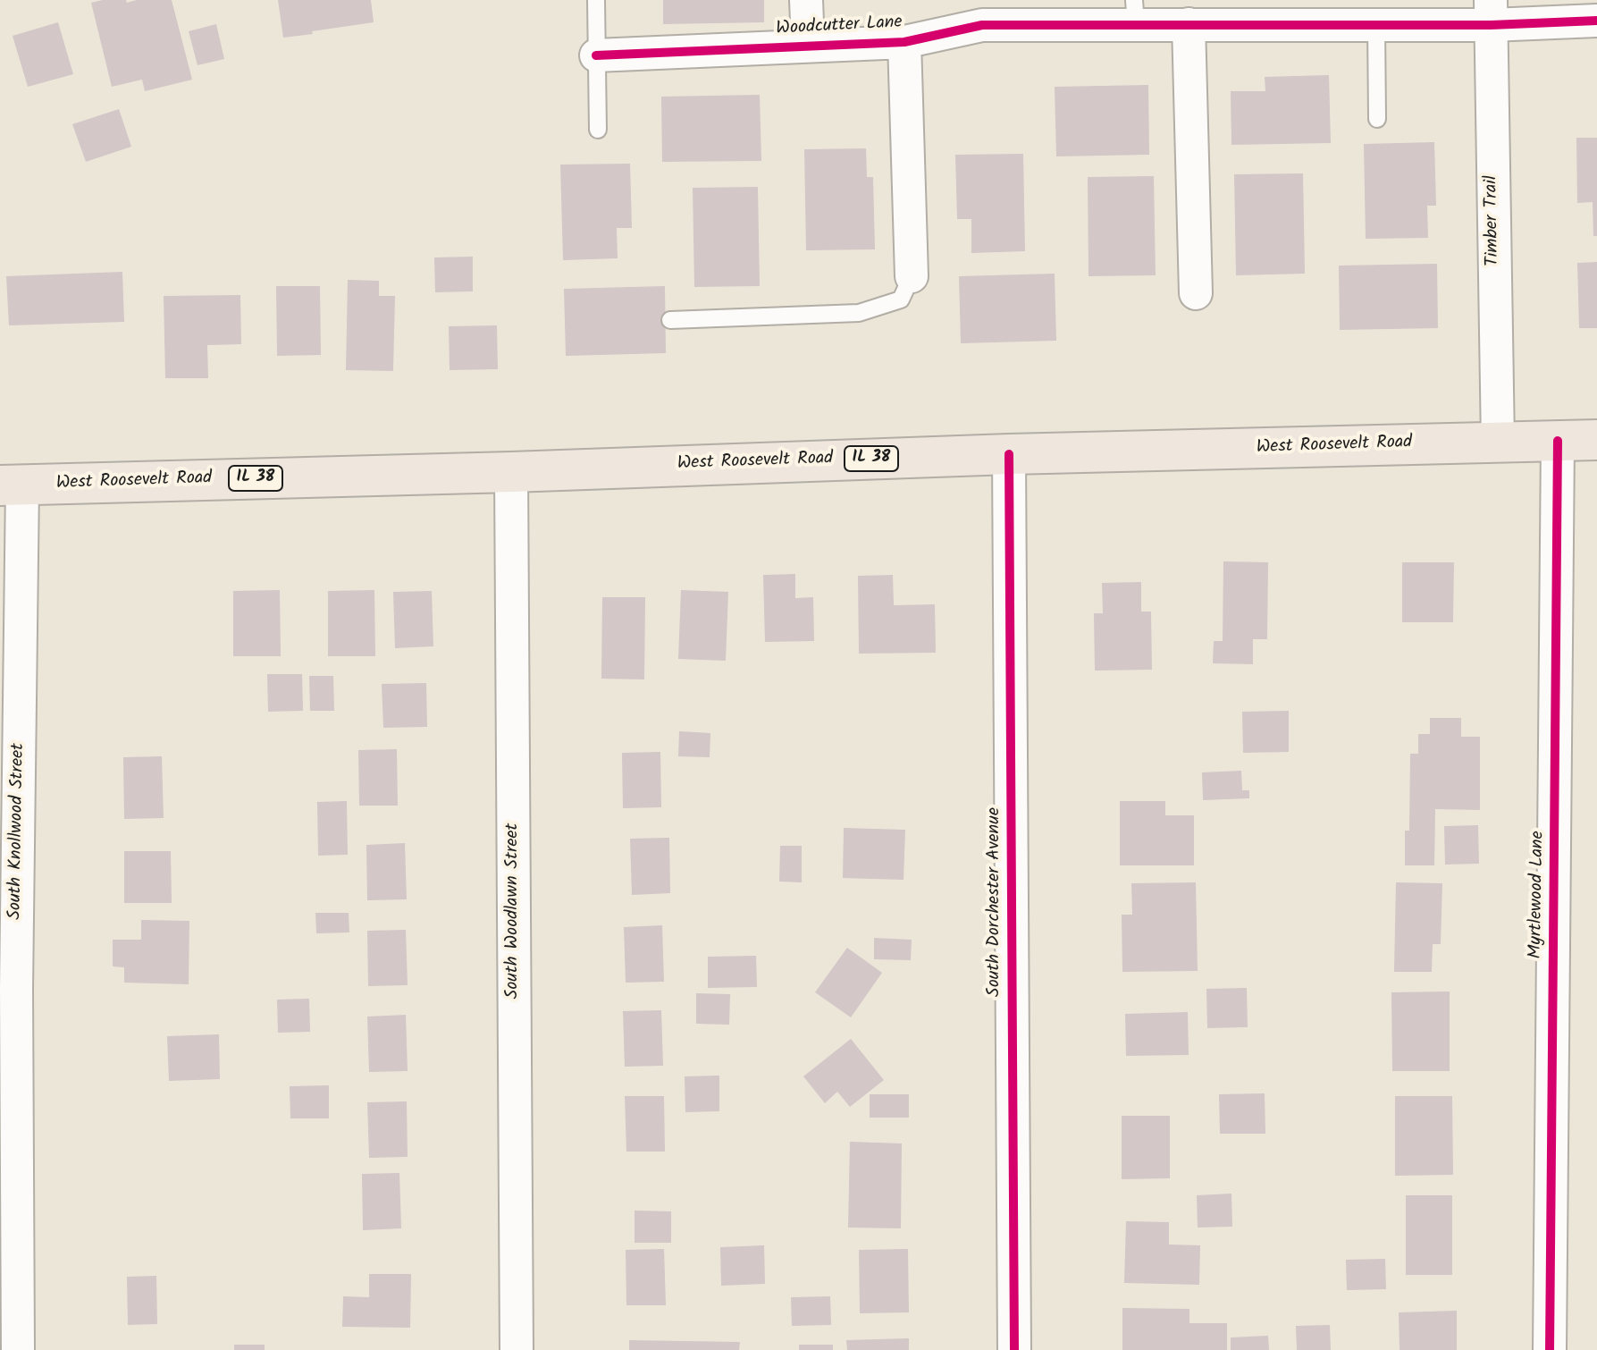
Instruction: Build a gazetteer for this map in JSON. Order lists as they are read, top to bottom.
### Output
{
  "streets": {
    "main road": ["West Roosevelt Road", "IL 38"],
    "street": [
      "Woodcutter Lane",
      "Timber Trail",
      "South Knollwood Street",
      "Myrtlewood Lane",
      "South Dorchester Avenue",
      "South Woodlawn Street"
    ]
  },
  "crossings": [
    ["Woodcutter Lane", "Timber Trail"],
    ["Timber Trail", "West Roosevelt Road"],
    ["West Roosevelt Road", "South Knollwood Street"],
    ["West Roosevelt Road", "Myrtlewood Lane"],
    ["West Roosevelt Road", "South Dorchester Avenue"],
    ["West Roosevelt Road", "South Woodlawn Street"]
  ]
}
